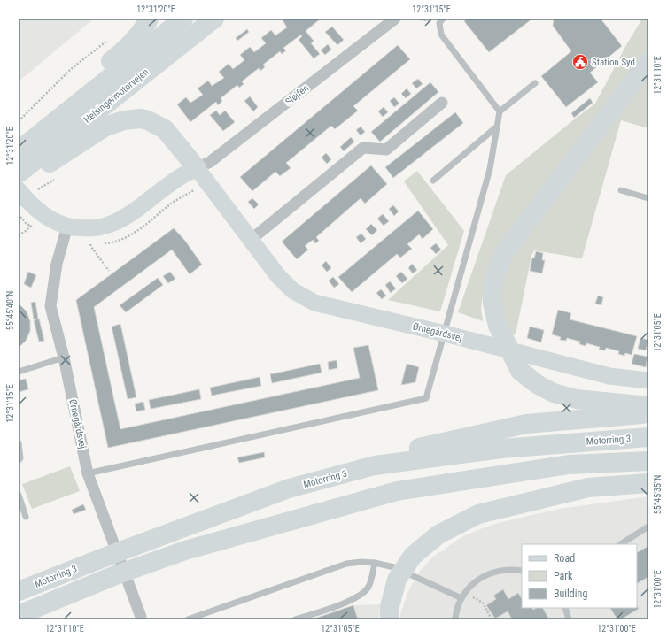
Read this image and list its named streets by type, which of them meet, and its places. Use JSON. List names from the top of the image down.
{
  "streets": {
    "highway": ["Helsingørmotorvejen", "Motorring 3"],
    "street": ["Sløjfen", "Ørnegårdsvej"]
  },
  "crossings": [
    ["Sløjfen", "Ørnegårdsvej"]
  ],
  "places": {
    "public building": ["Station Syd"]
  },
  "legend": ["Road", "Park", "Building"],
  "coordinates": [
    "12°31'20\"E",
    "12°31'15\"E",
    "12°31'10\"E",
    "55°45'40\"N",
    "12°31'05\"E",
    "55°45'35\"N",
    "12°31'00\"E"
  ]
}
